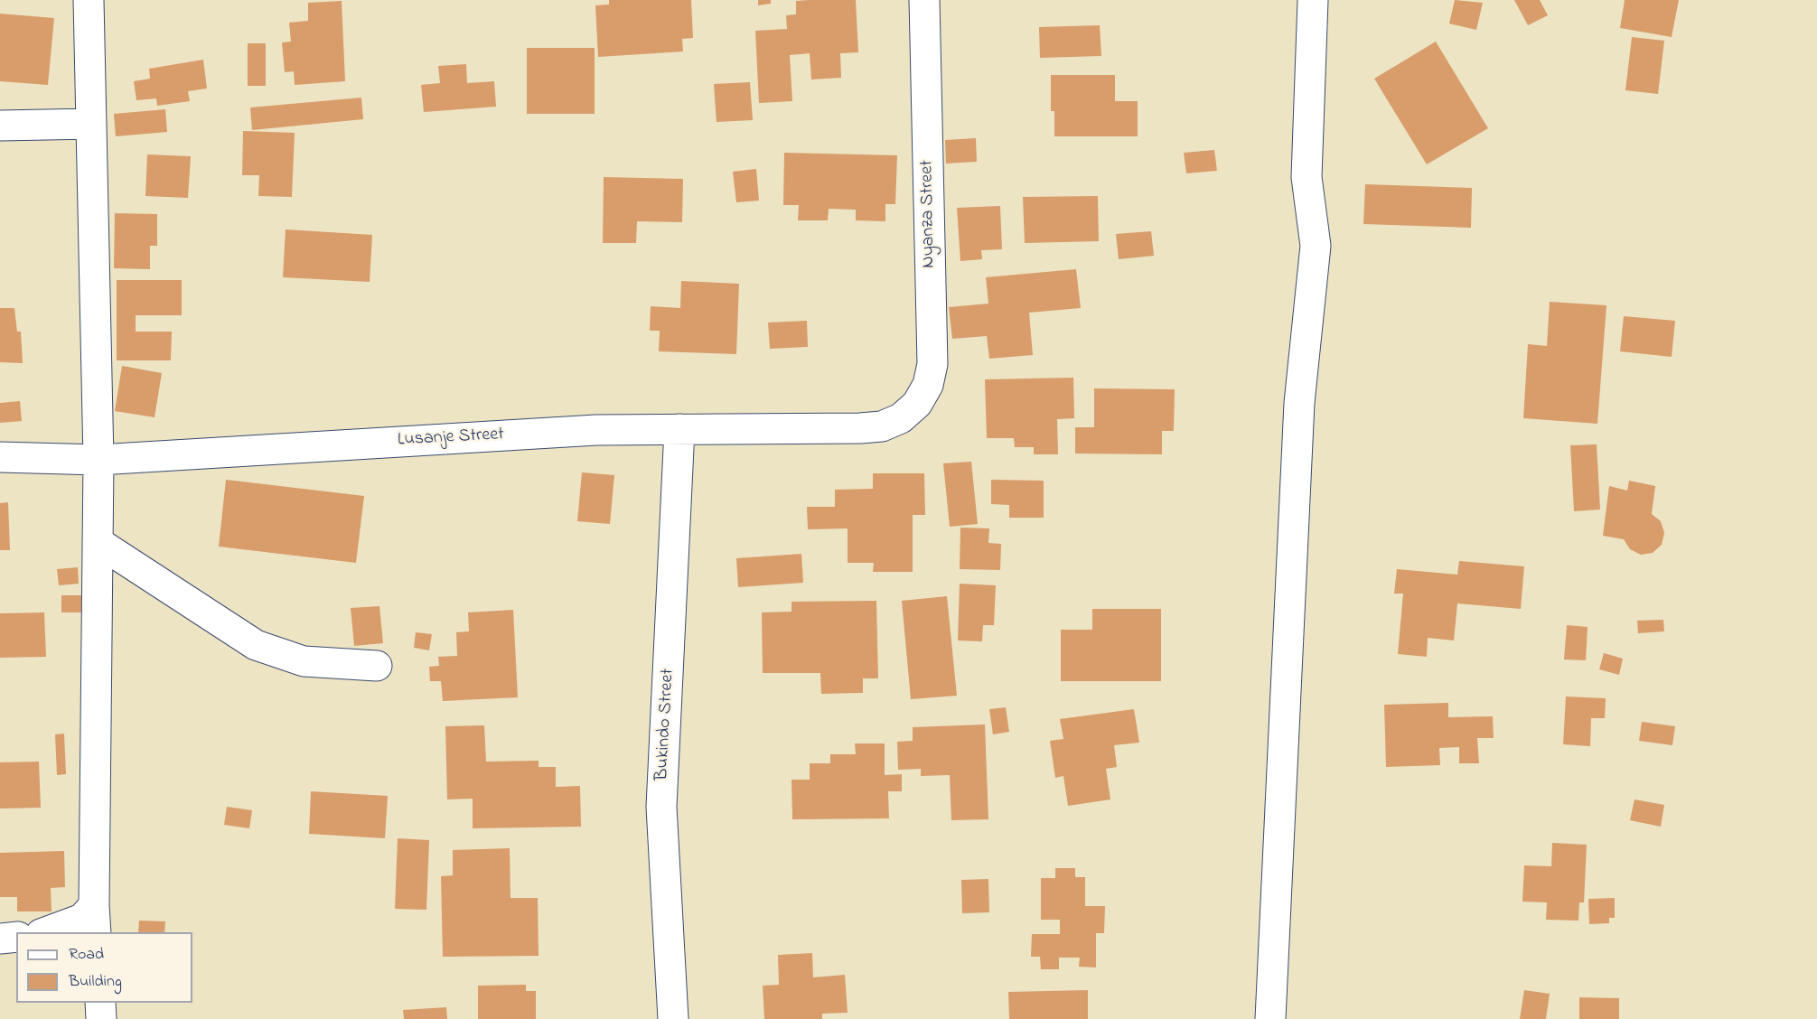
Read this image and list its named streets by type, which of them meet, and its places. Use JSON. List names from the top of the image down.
{
  "streets": {
    "street": ["Nyanza Street", "Lusanje Street", "Bukindo Street"]
  },
  "crossings": [
    ["Nyanza Street", "Lusanje Street"],
    ["Lusanje Street", "Bukindo Street"]
  ],
  "legend": ["Road", "Building"]
}
